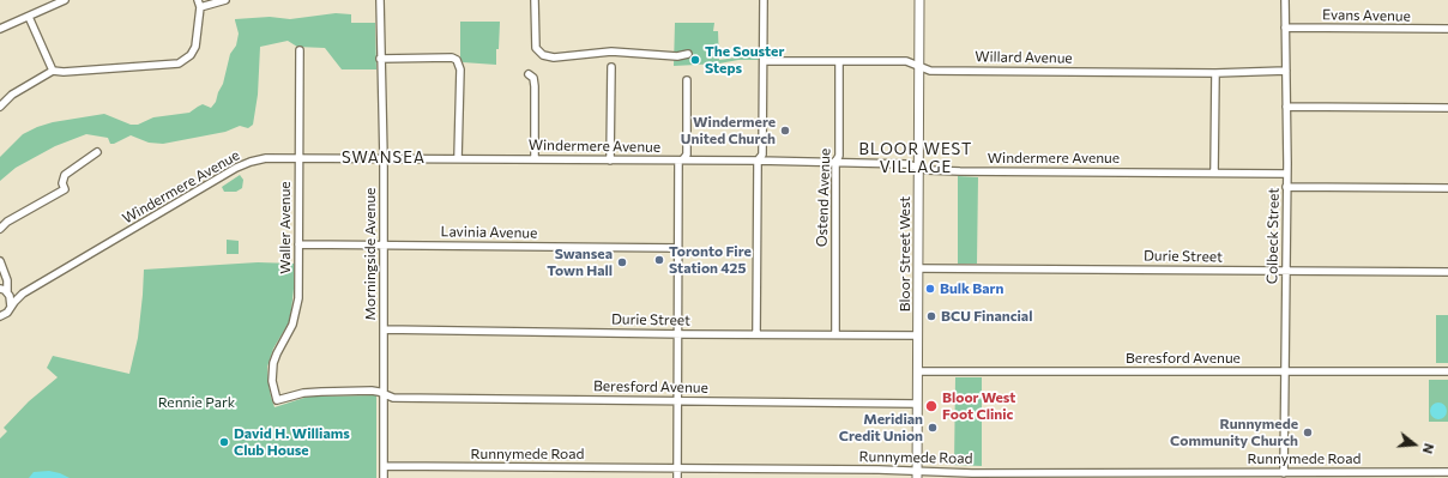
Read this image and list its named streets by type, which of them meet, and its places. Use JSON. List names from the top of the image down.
{
  "streets": {
    "main road": ["Bloor Street West"],
    "street": [
      "Evans Avenue",
      "Willard Avenue",
      "Windermere Avenue",
      "Ostend Avenue",
      "Waller Avenue",
      "Lavinia Avenue",
      "Colbeck Street",
      "Morningside Avenue",
      "Durie Street",
      "Beresford Avenue",
      "Runnymede Road"
    ]
  },
  "crossings": [
    ["Evans Avenue", "Colbeck Street"],
    ["Willard Avenue", "Ostend Avenue"],
    ["Willard Avenue", "Colbeck Street"],
    ["Willard Avenue", "Bloor Street West"],
    ["Windermere Avenue", "Ostend Avenue"],
    ["Windermere Avenue", "Waller Avenue"],
    ["Windermere Avenue", "Colbeck Street"],
    ["Windermere Avenue", "Morningside Avenue"],
    ["Windermere Avenue", "Bloor Street West"],
    ["Ostend Avenue", "Durie Street"],
    ["Waller Avenue", "Lavinia Avenue"],
    ["Waller Avenue", "Beresford Avenue"],
    ["Lavinia Avenue", "Morningside Avenue"],
    ["Colbeck Street", "Durie Street"],
    ["Colbeck Street", "Beresford Avenue"],
    ["Colbeck Street", "Runnymede Road"],
    ["Morningside Avenue", "Durie Street"],
    ["Morningside Avenue", "Beresford Avenue"],
    ["Morningside Avenue", "Runnymede Road"],
    ["Bloor Street West", "Durie Street"],
    ["Bloor Street West", "Beresford Avenue"],
    ["Bloor Street West", "Runnymede Road"]
  ],
  "districts": ["BLOOR WEST VILLAGE", "SWANSEA"],
  "parks": ["Rennie Park"],
  "places": [
    "The Souster Steps",
    "Windermere United Church",
    "Toronto Fire Station 425",
    "Swansea Town Hall",
    "Bulk Barn",
    "BCU Financial",
    "Bloor West Foot Clinic",
    "Meridian Credit Union",
    "Runnymede Community Church",
    "David H. Williams Club House"
  ],
  "north": "right"
}
